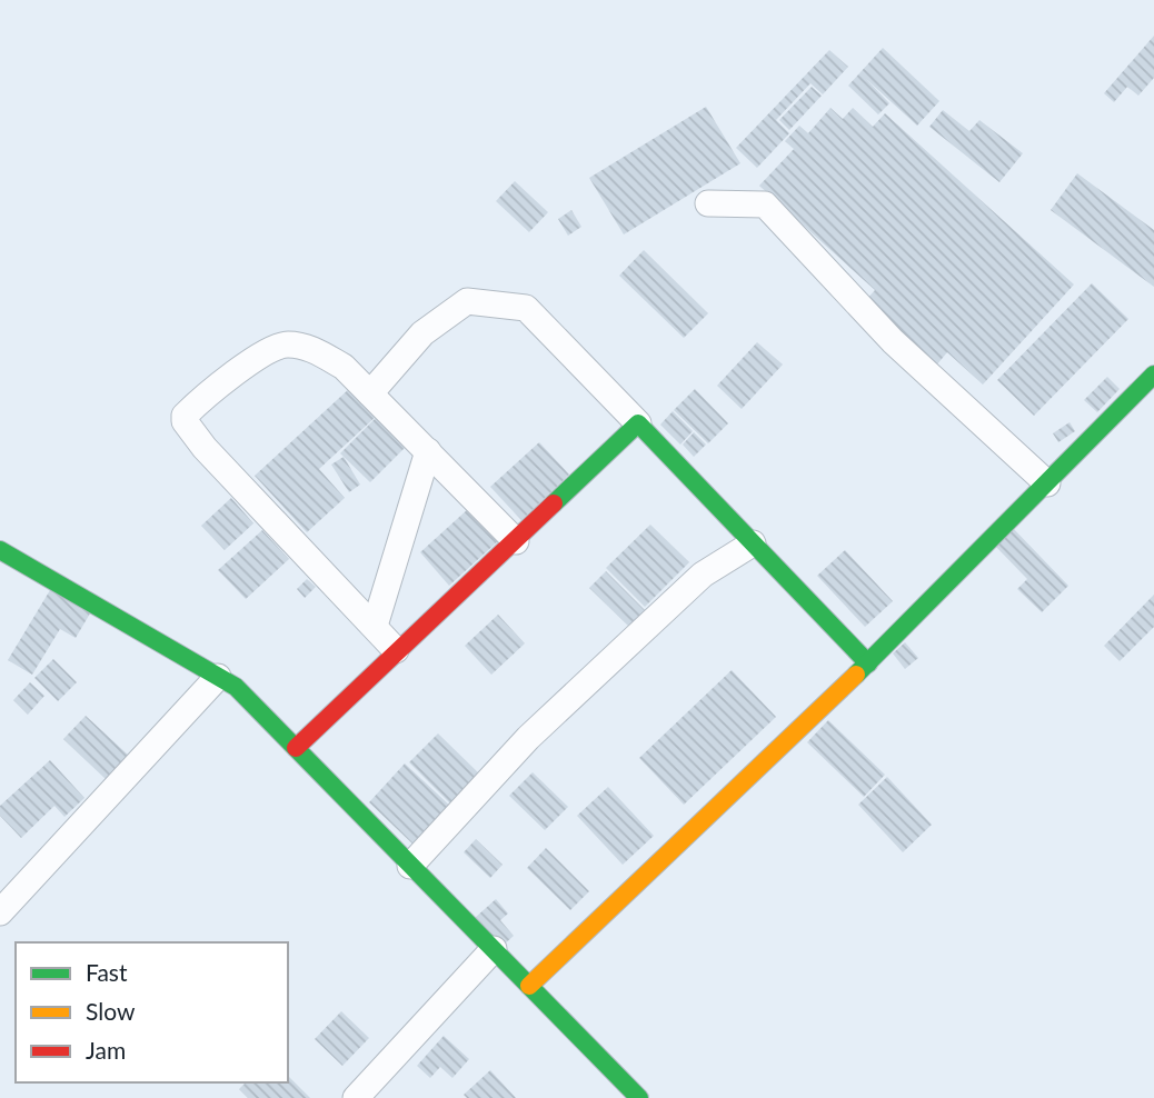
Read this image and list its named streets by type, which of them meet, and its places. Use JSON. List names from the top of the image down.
{
  "legend": ["Fast", "Slow", "Jam"]
}
